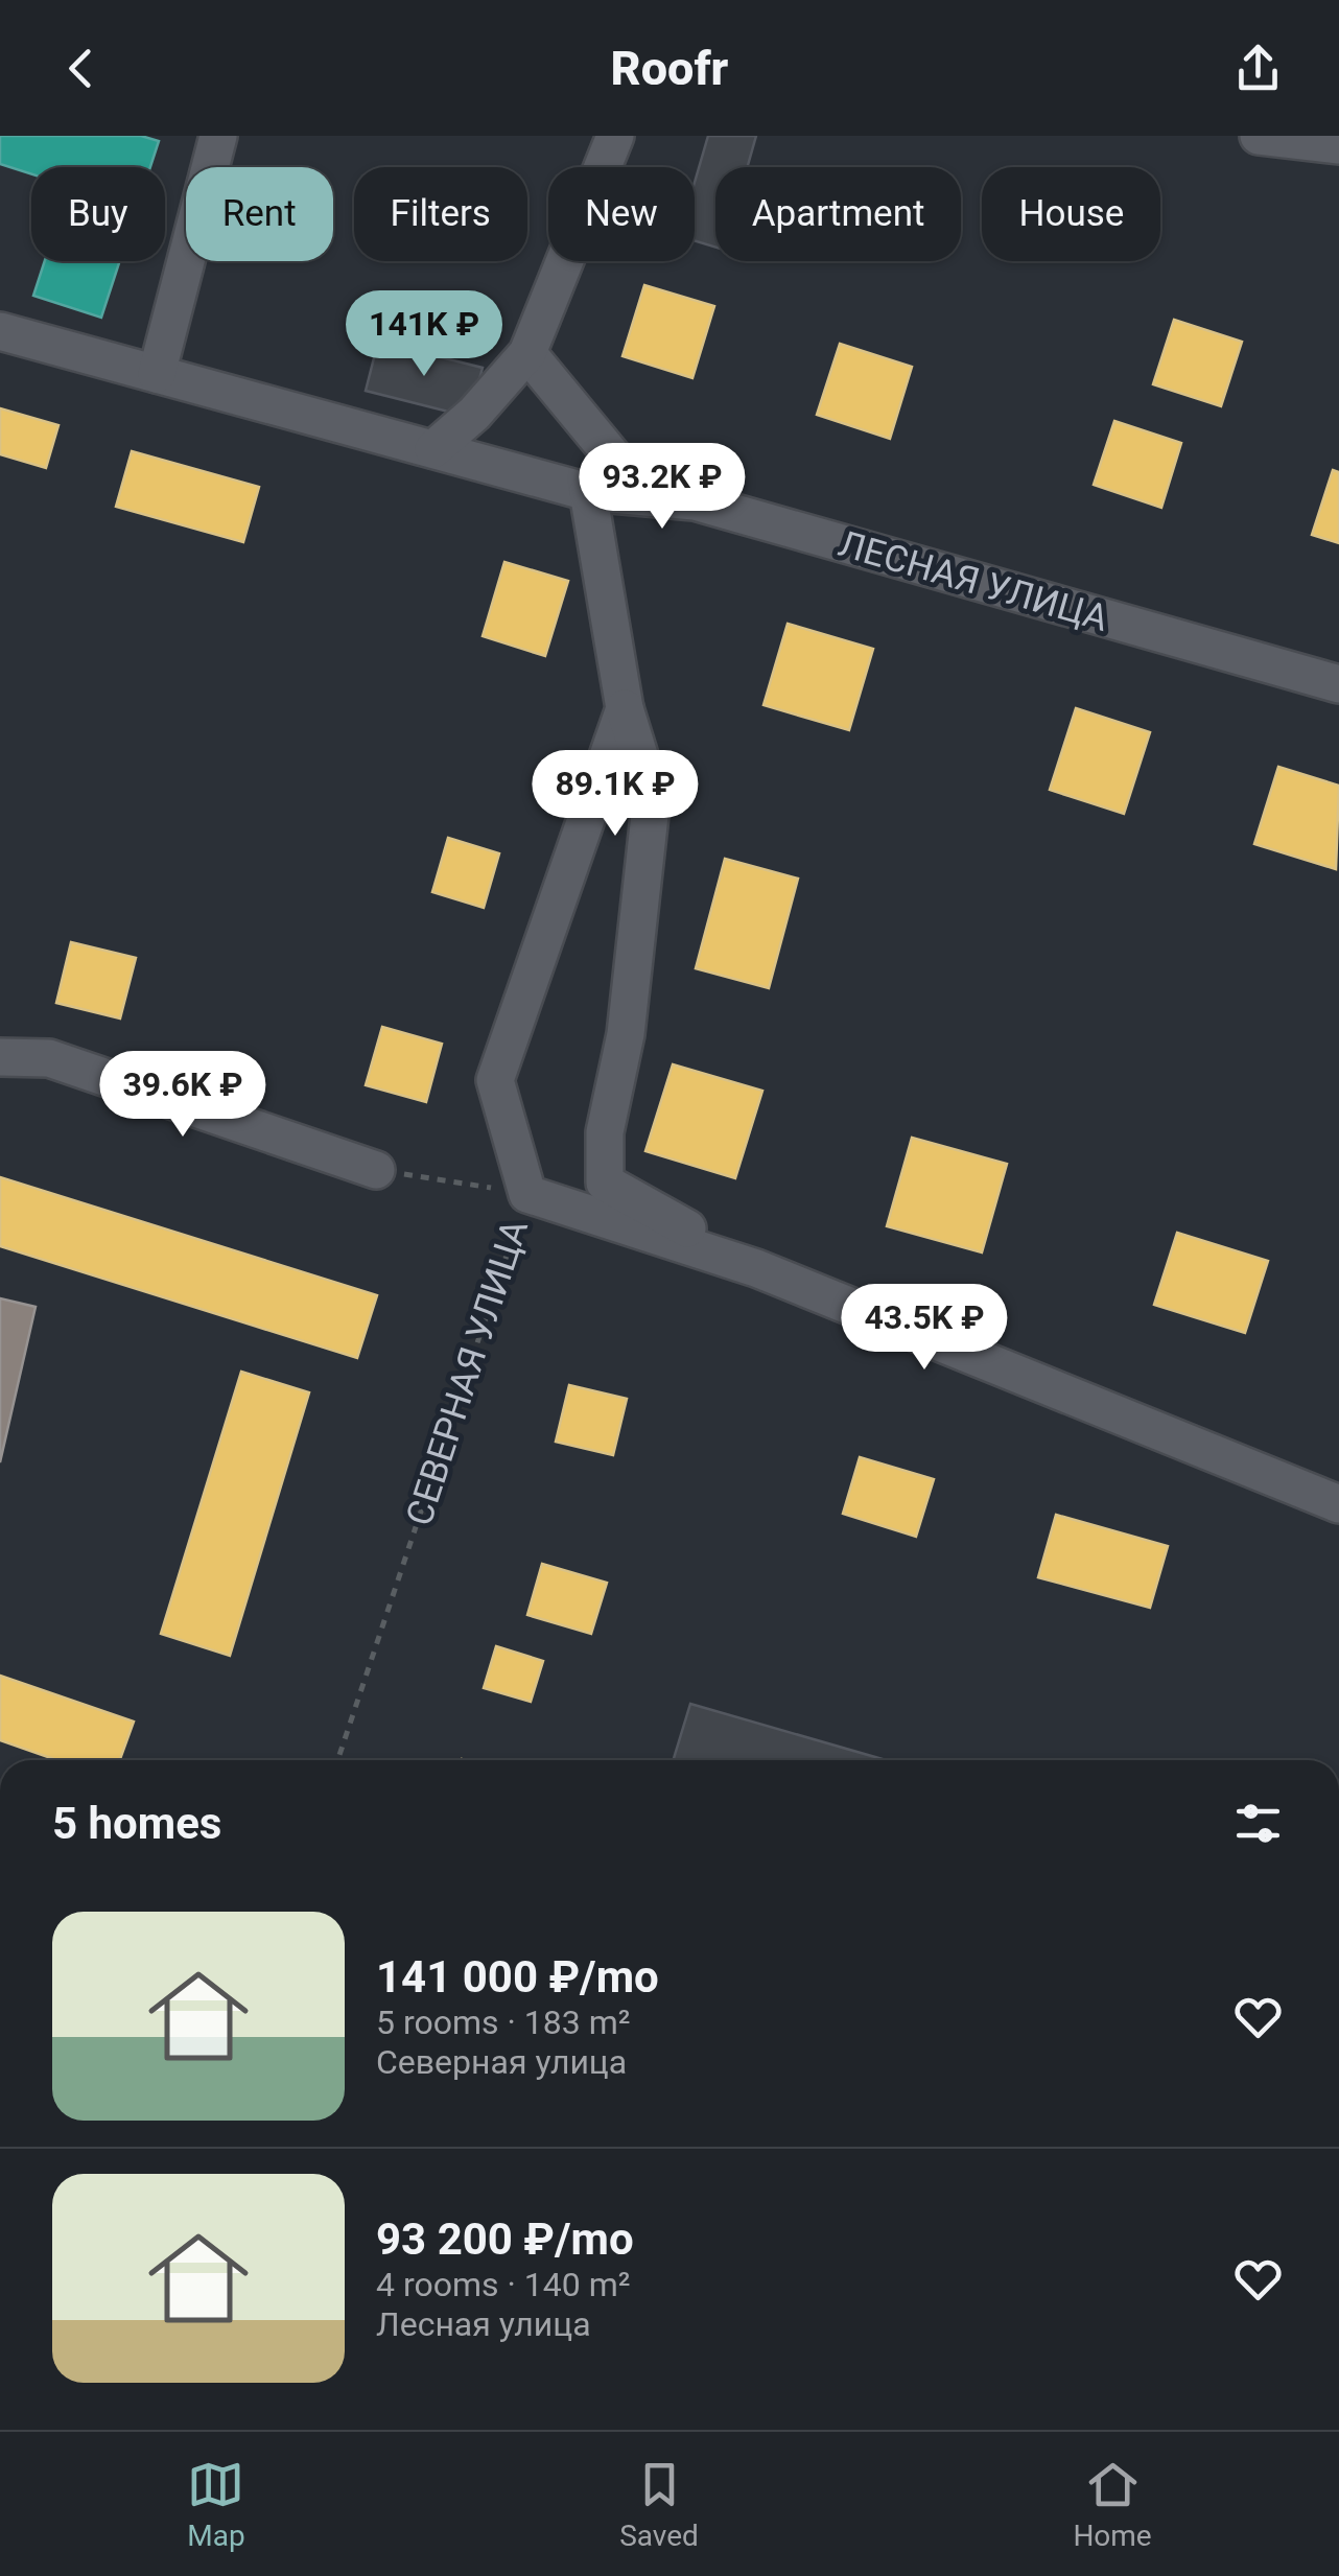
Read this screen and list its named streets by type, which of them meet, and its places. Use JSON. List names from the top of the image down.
{
  "streets": {
    "street": ["ЛЕСНАЯ УЛИЦА", "СЕВЕРНАЯ УЛИЦА"]
  },
  "crossings": [
    ["ЛЕСНАЯ УЛИЦА", "СЕВЕРНАЯ УЛИЦА"]
  ],
  "page": {
    "header": "Roofr",
    "chip": [
      "Buy",
      "Rent",
      "Filters",
      "New",
      "Apartment",
      "House"
    ],
    "price": [
      "141K ₽",
      "93.2K ₽",
      "89.1K ₽",
      "39.6K ₽",
      "43.5K ₽"
    ],
    "heading": "5 homes",
    "list": [
      {
        "name": "141 000 ₽/mo",
        "note": "5 rooms · 183 m² · Северная улица"
      },
      {
        "name": "93 200 ₽/mo",
        "note": "4 rooms · 140 m² · Лесная улица"
      }
    ],
    "tabs": ["Map", "Saved", "Home"]
  }
}
